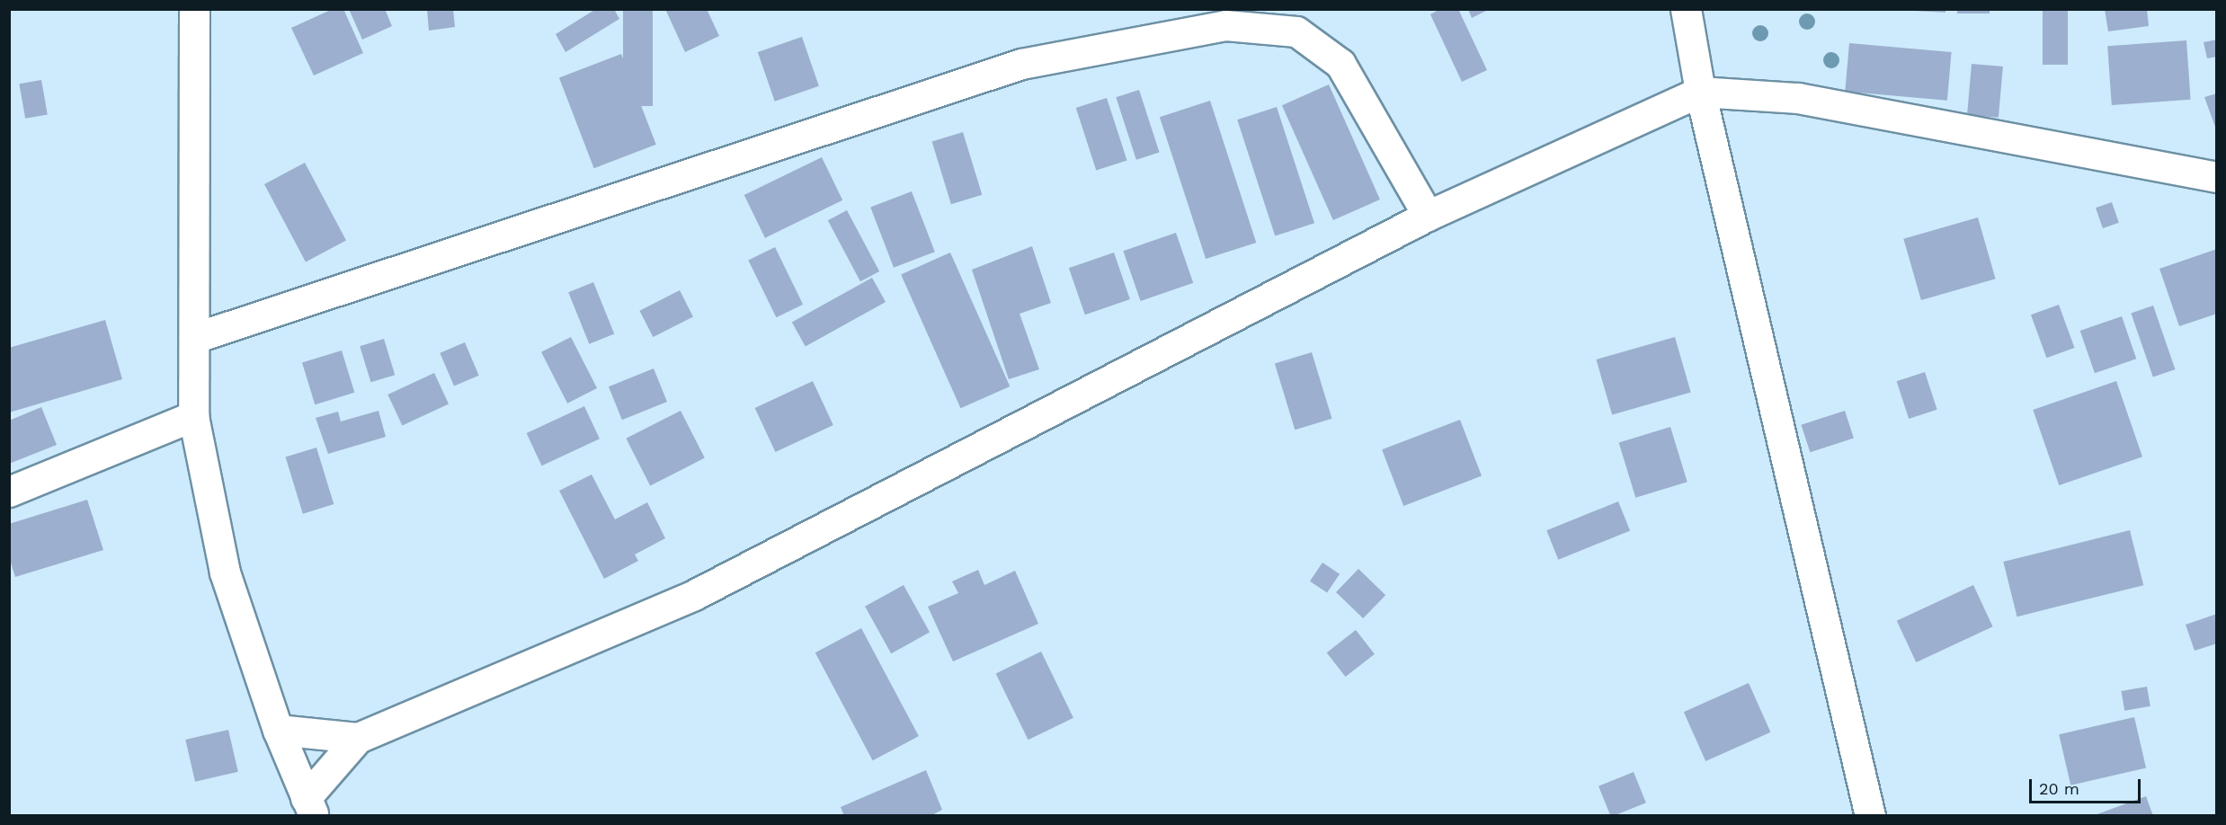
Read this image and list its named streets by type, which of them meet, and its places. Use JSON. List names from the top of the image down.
{
  "scale_bar": "20 m"
}
